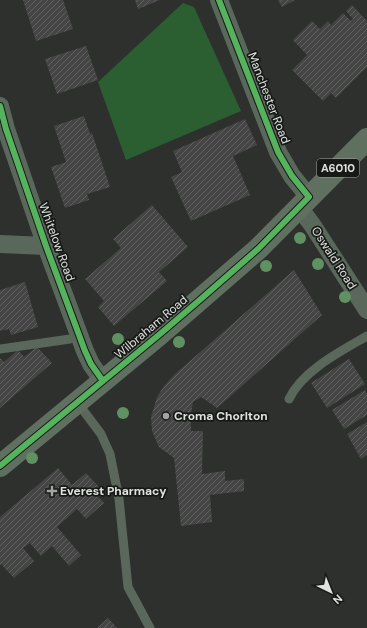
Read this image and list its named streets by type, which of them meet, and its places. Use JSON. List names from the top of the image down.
{
  "streets": {
    "highway": ["A6010", "Wilbraham Road"],
    "street": ["Manchester Road", "Whitelow Road", "Oswald Road"]
  },
  "crossings": [
    ["Manchester Road", "Oswald Road"],
    ["Manchester Road", "Wilbraham Road"],
    ["Whitelow Road", "Wilbraham Road"],
    ["Oswald Road", "Wilbraham Road"]
  ],
  "places": {
    "other": ["Croma Chorlton"],
    "health": ["Everest Pharmacy"]
  },
  "north": "bottom right"
}
